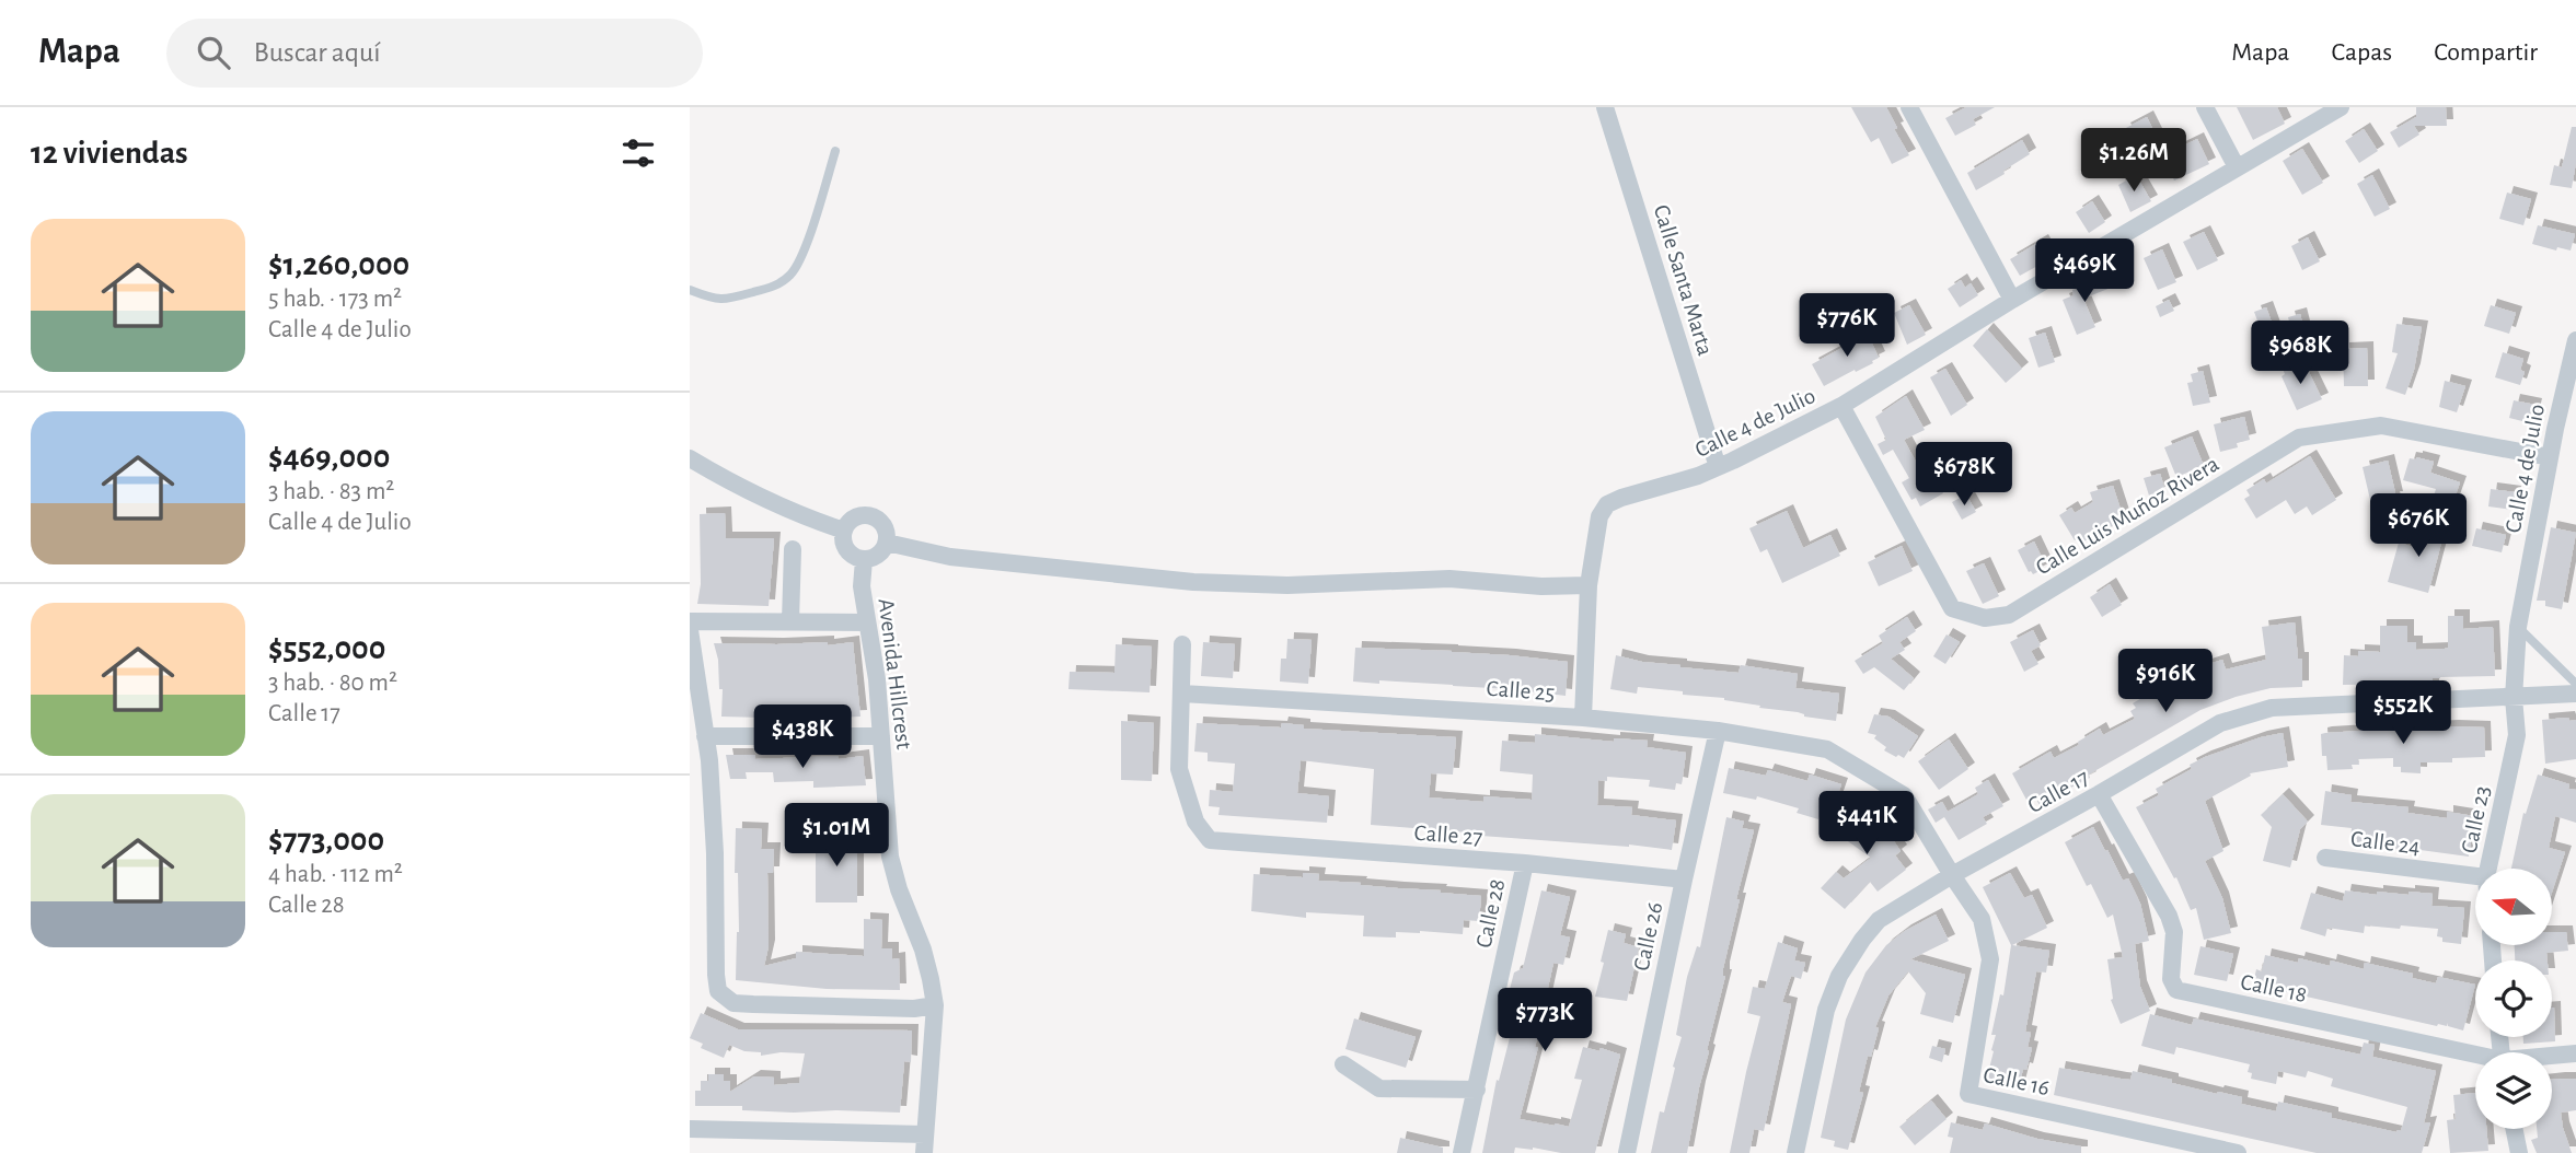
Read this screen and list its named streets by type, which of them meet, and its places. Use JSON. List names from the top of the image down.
{
  "streets": {
    "street": [
      "Calle Santa Marta",
      "Calle 4 de Julio",
      "Calle Luis Muñoz Rivera",
      "Avenida Hillcrest",
      "Calle 25",
      "Calle 17",
      "Calle 23",
      "Calle 27",
      "Calle 24",
      "Calle 28",
      "Calle 26",
      "Calle 18",
      "Calle 16"
    ]
  },
  "crossings": [
    ["Calle Santa Marta", "Calle 4 de Julio"],
    ["Calle 4 de Julio", "Calle Luis Muñoz Rivera"],
    ["Calle 4 de Julio", "Calle 17"],
    ["Calle 4 de Julio", "Calle 23"],
    ["Calle 25", "Calle 17"],
    ["Calle 25", "Calle 27"],
    ["Calle 25", "Calle 26"],
    ["Calle 25", "Calle 16"],
    ["Calle 17", "Calle 23"],
    ["Calle 17", "Calle 18"],
    ["Calle 17", "Calle 16"],
    ["Calle 27", "Calle 28"],
    ["Calle 27", "Calle 26"]
  ],
  "north": "left",
  "page": {
    "header": "Mapa",
    "search": "Buscar aquí",
    "nav": ["Mapa", "Capas", "Compartir"],
    "heading": "12 viviendas",
    "price": [
      "$1.26M",
      "$469K",
      "$776K",
      "$968K",
      "$678K",
      "$676K",
      "$916K",
      "$552K",
      "$438K",
      "$441K",
      "$1.01M",
      "$773K"
    ],
    "list": [
      {
        "name": "$1,260,000",
        "note": "5 hab. · 173 m² · Calle 4 de Julio"
      },
      {
        "name": "$469,000",
        "note": "3 hab. · 83 m² · Calle 4 de Julio"
      },
      {
        "name": "$552,000",
        "note": "3 hab. · 80 m² · Calle 17"
      },
      {
        "name": "$773,000",
        "note": "4 hab. · 112 m² · Calle 28"
      }
    ]
  }
}
